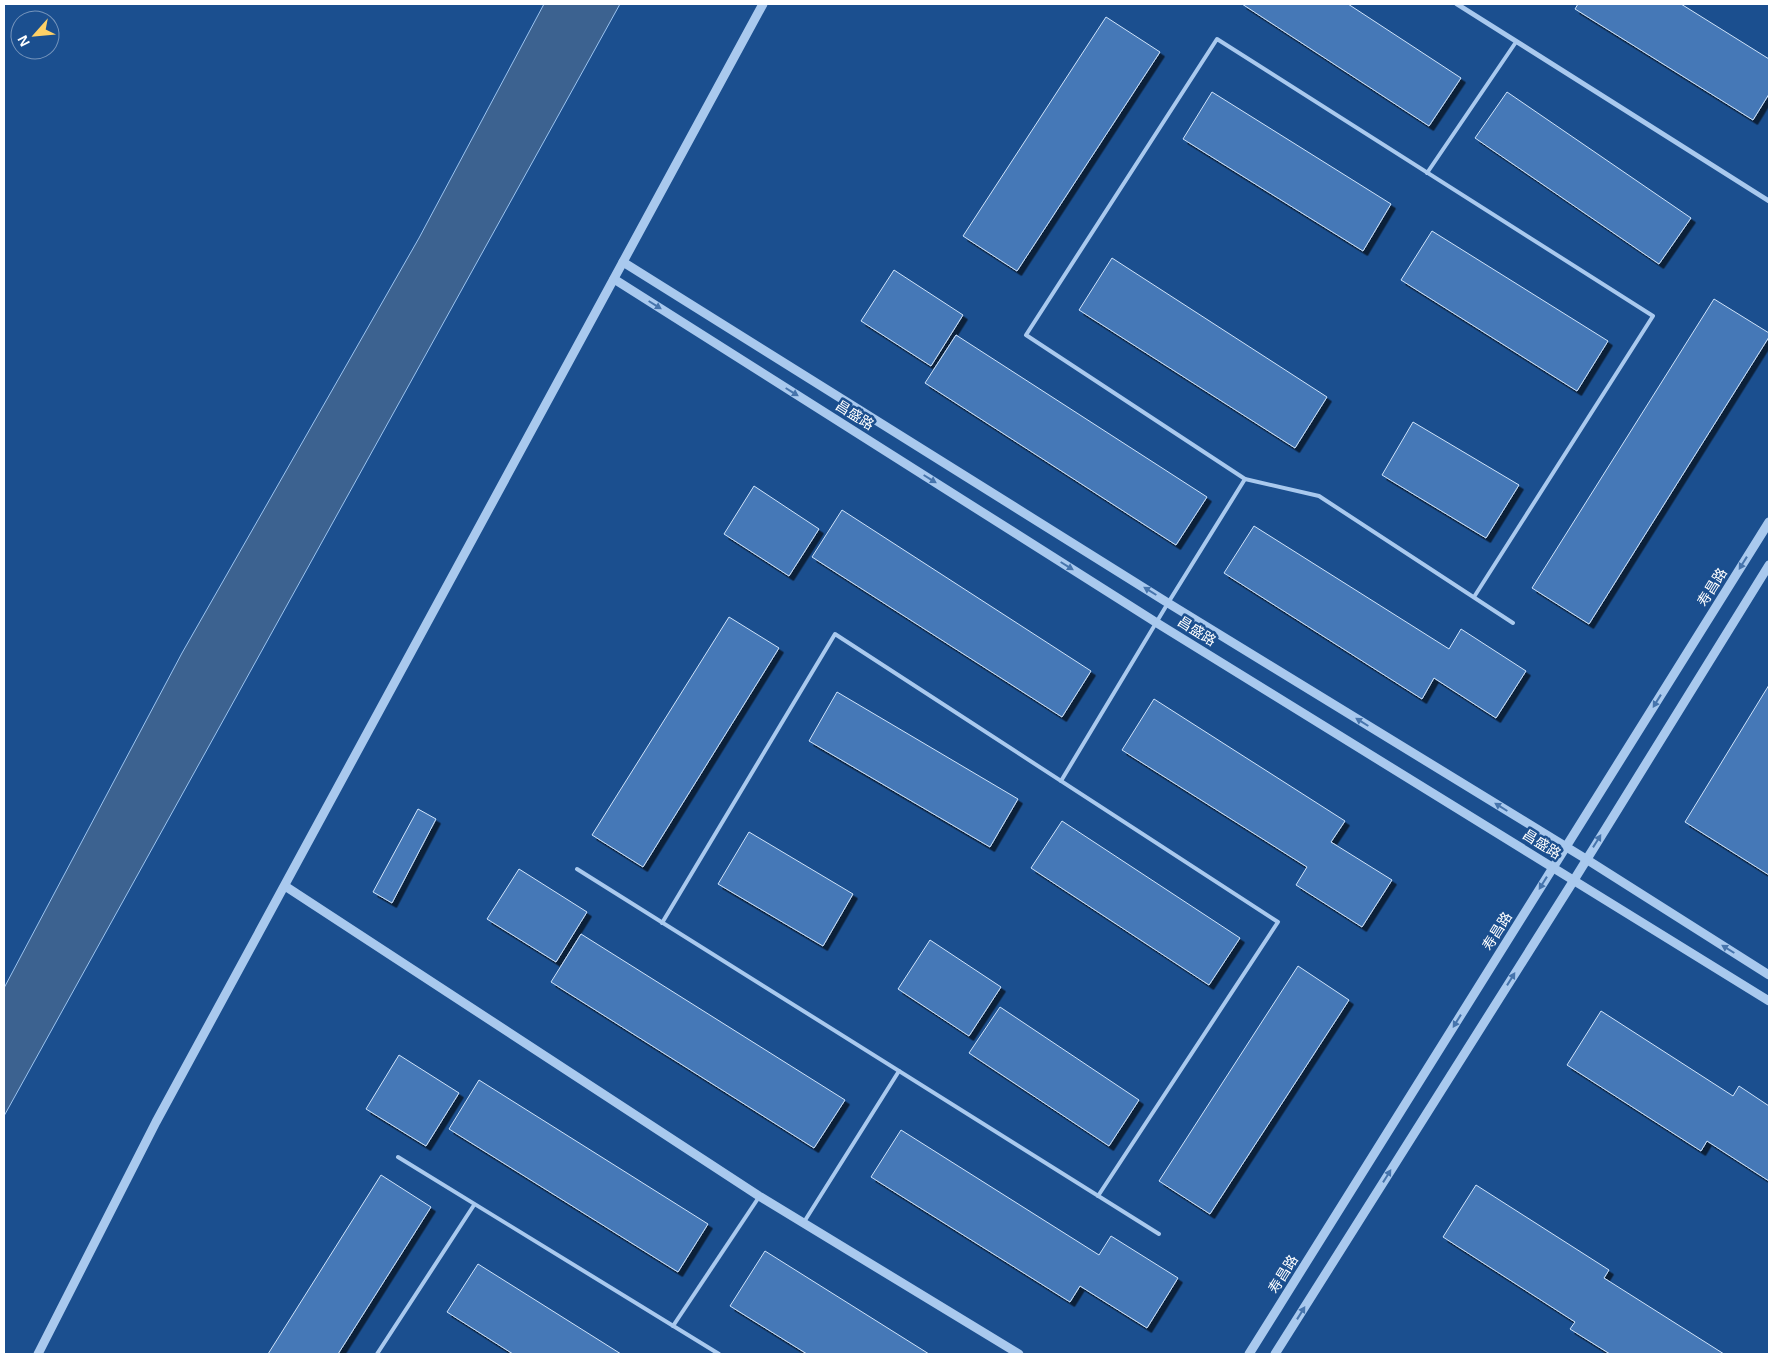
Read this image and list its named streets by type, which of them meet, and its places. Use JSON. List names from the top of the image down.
{
  "streets": {
    "street": ["昌盛路", "寿昌路"]
  },
  "crossings": [
    ["昌盛路", "寿昌路"]
  ],
  "north": "bottom left"
}
